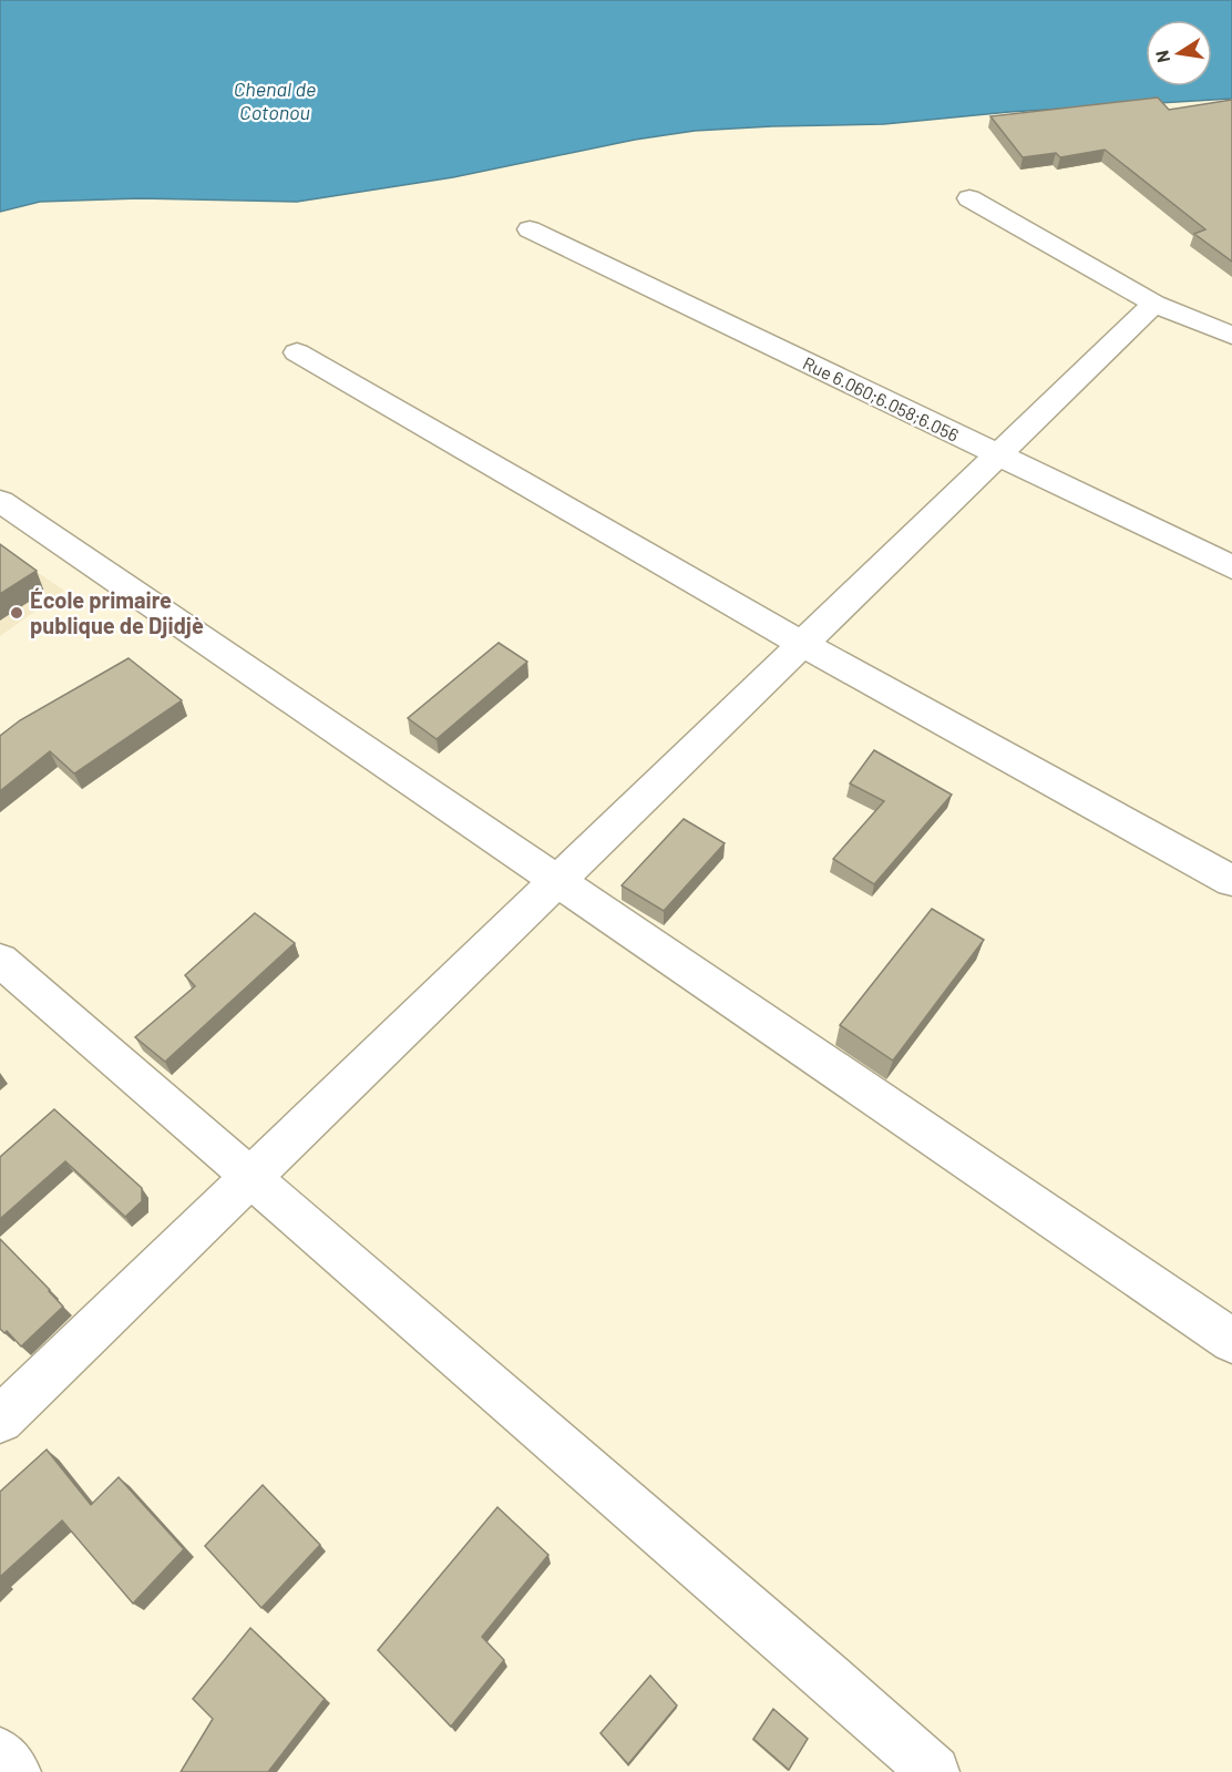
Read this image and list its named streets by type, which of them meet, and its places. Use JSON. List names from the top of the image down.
{
  "streets": {
    "street": ["Rue 6.060;6.058;6.056"]
  },
  "water": ["Chenal de Cotonou"],
  "places": ["École primaire publique de Djidjè"],
  "north": "left"
}
